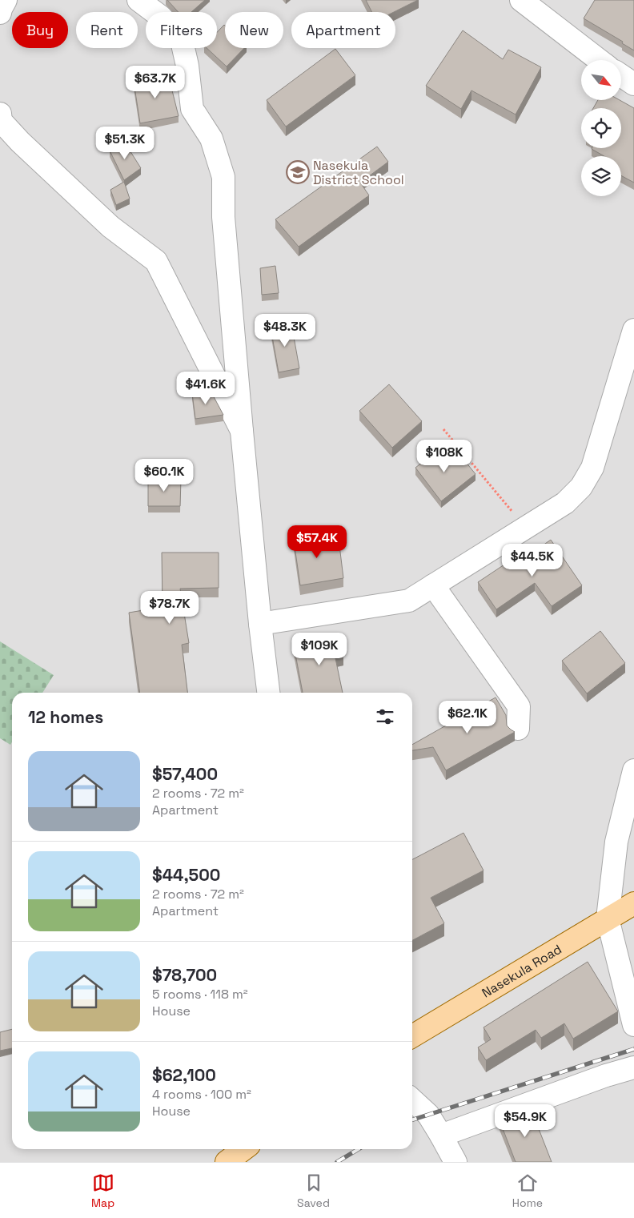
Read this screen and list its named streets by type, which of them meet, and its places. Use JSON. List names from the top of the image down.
{
  "streets": {
    "main road": ["Nasekula Road"]
  },
  "places": {
    "school or university": ["Nasekula District School"]
  },
  "north": "bottom right",
  "page": {
    "chip": [
      "Buy",
      "Rent",
      "Filters",
      "New",
      "Apartment"
    ],
    "price": [
      "$63.7K",
      "$51.3K",
      "$48.3K",
      "$41.6K",
      "$108K",
      "$60.1K",
      "$57.4K",
      "$44.5K",
      "$78.7K",
      "$109K",
      "$62.1K",
      "$54.9K"
    ],
    "heading": "12 homes",
    "list": [
      {
        "name": "$57,400",
        "note": "2 rooms · 72 m² · Apartment"
      },
      {
        "name": "$44,500",
        "note": "2 rooms · 72 m² · Apartment"
      },
      {
        "name": "$78,700",
        "note": "5 rooms · 118 m² · House"
      },
      {
        "name": "$62,100",
        "note": "4 rooms · 100 m² · House"
      }
    ],
    "tabs": ["Map", "Saved", "Home"]
  }
}
